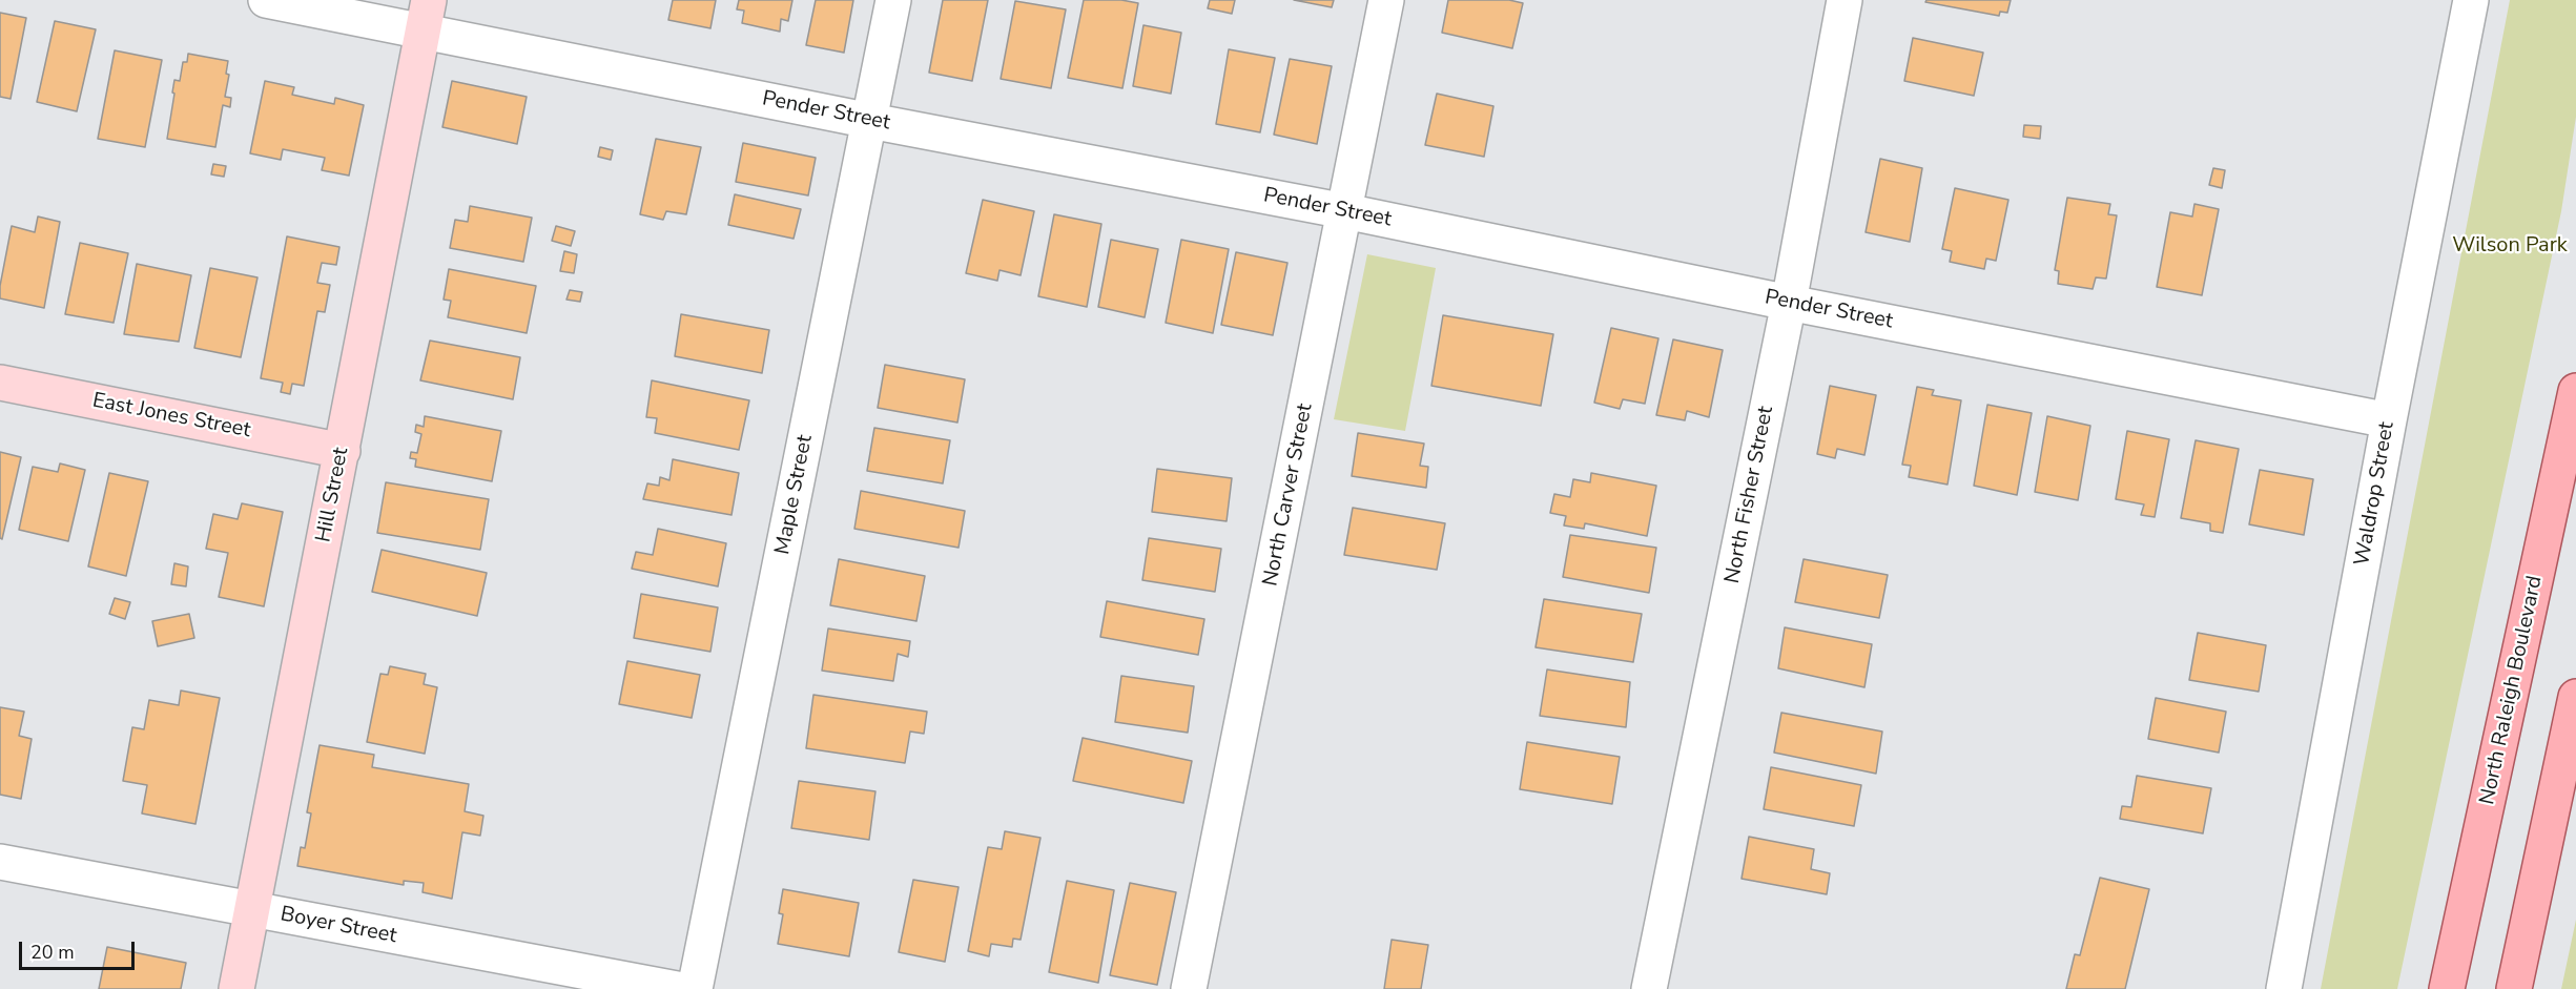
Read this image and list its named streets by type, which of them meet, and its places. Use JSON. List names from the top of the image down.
{
  "streets": {
    "main road": ["North Raleigh Boulevard"],
    "street": [
      "Pender Street",
      "East Jones Street",
      "Waldrop Street",
      "Hill Street",
      "Maple Street",
      "North Carver Street",
      "North Fisher Street",
      "Boyer Street"
    ]
  },
  "crossings": [
    ["Pender Street", "Waldrop Street"],
    ["Pender Street", "Hill Street"],
    ["Pender Street", "Maple Street"],
    ["Pender Street", "North Carver Street"],
    ["Pender Street", "North Fisher Street"],
    ["East Jones Street", "Hill Street"],
    ["Hill Street", "Boyer Street"]
  ],
  "parks": ["Wilson Park"],
  "scale_bar": "20 m"
}
